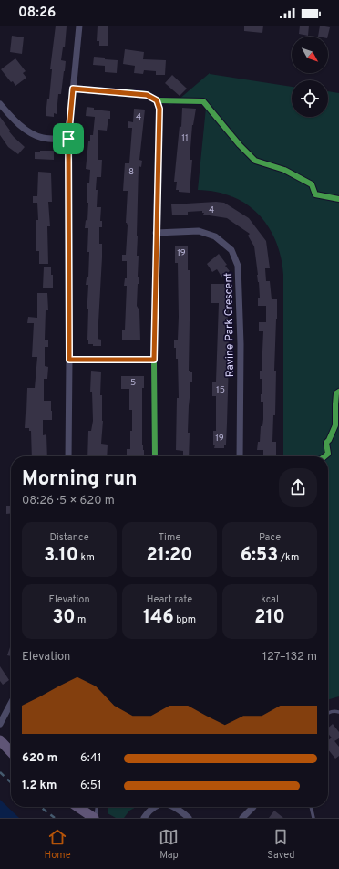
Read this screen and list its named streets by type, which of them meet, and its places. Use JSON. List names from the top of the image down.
{
  "streets": {
    "street": ["Ravine Park Crescent"]
  },
  "house_numbers": [
    "4",
    "11",
    "8",
    "4",
    "19",
    "5",
    "15",
    "19"
  ],
  "north": "bottom right",
  "page": {
    "status": "08:26",
    "heading": ["Morning run", "08:26 · 5 × 620 m"],
    "stats": [
      ["Distance", "3.10 km"],
      ["Time", "21:20"],
      ["Pace", "6:53 /km"],
      ["Elevation", "30 m"],
      ["Heart rate", "146 bpm"],
      ["kcal", "210"]
    ],
    "chart": ["Elevation", "127–132 m"],
    "list": [
      {
        "name": "620 m",
        "note": "6:41"
      },
      {
        "name": "1.2 km",
        "note": "6:51"
      }
    ],
    "tabs": ["Home", "Map", "Saved"]
  }
}
